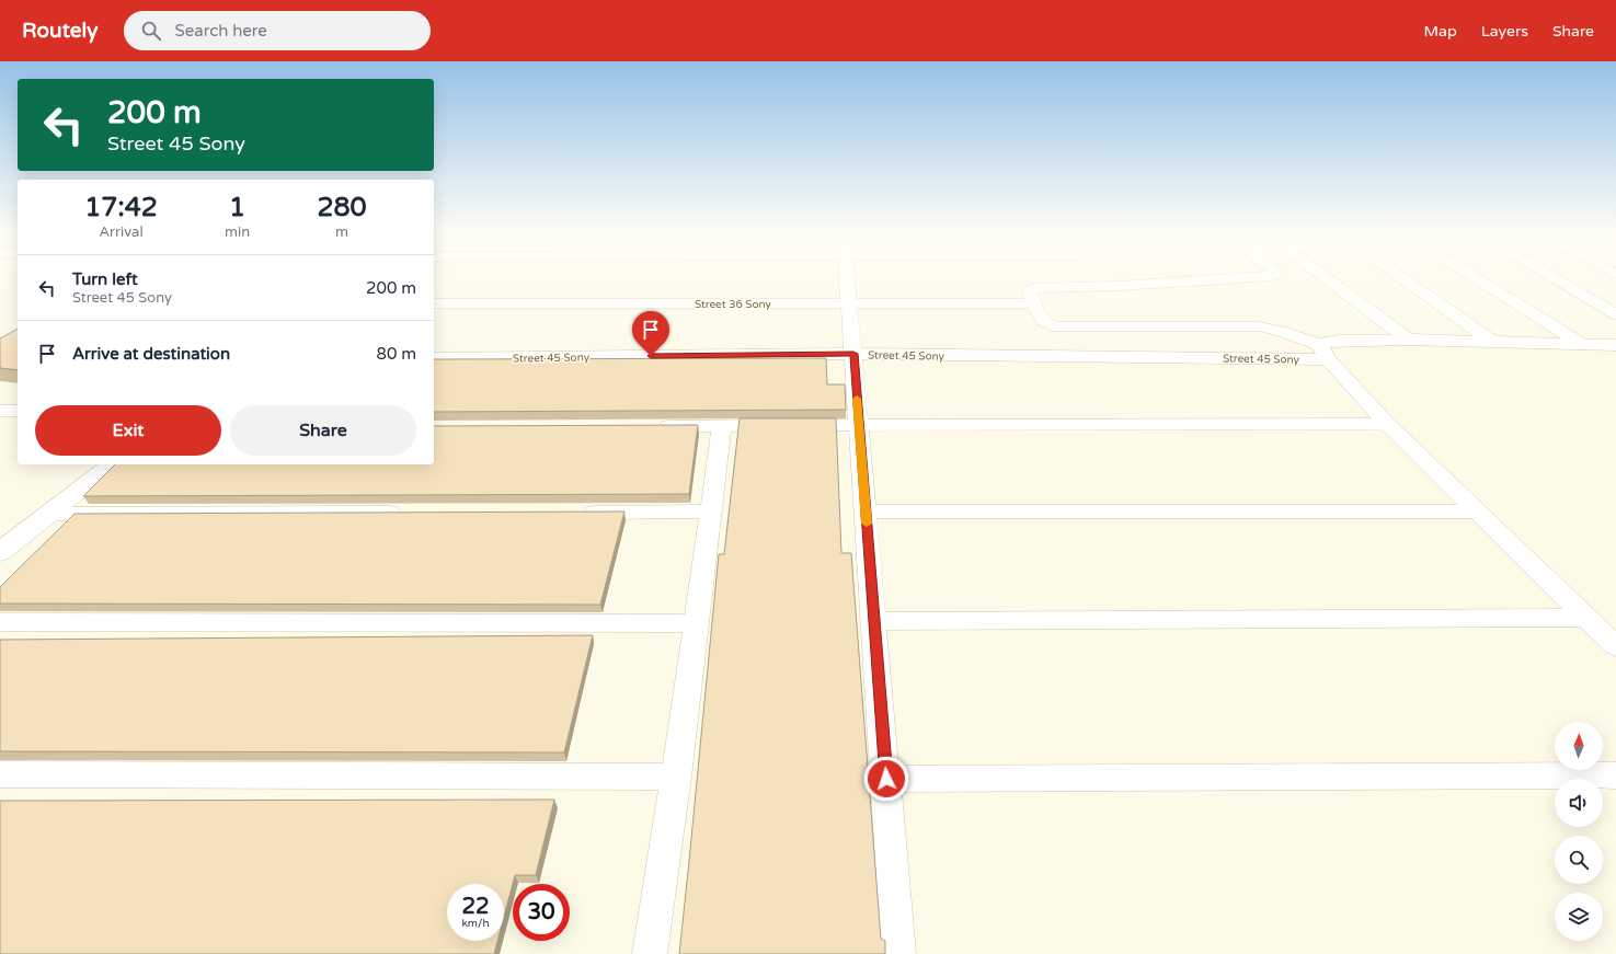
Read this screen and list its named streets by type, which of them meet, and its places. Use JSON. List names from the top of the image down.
{
  "streets": {
    "street": ["Street 36 Sony", "Street 45 Sony"]
  },
  "north": "top",
  "page": {
    "header": "Routely",
    "search": "Search here",
    "nav": ["Map", "Layers", "Share"],
    "turn": ["200 m", "Street 45 Sony"],
    "eta": [
      "17:42",
      "Arrival",
      "1",
      "min",
      "280",
      "m"
    ],
    "list": [
      {
        "name": "Turn left",
        "note": "Street 45 Sony",
        "value": "200 m"
      },
      {
        "name": "Arrive at destination",
        "value": "80 m"
      }
    ],
    "buttons": ["Exit", "Share"],
    "speed": "22 km/h",
    "limit": "30"
  }
}
